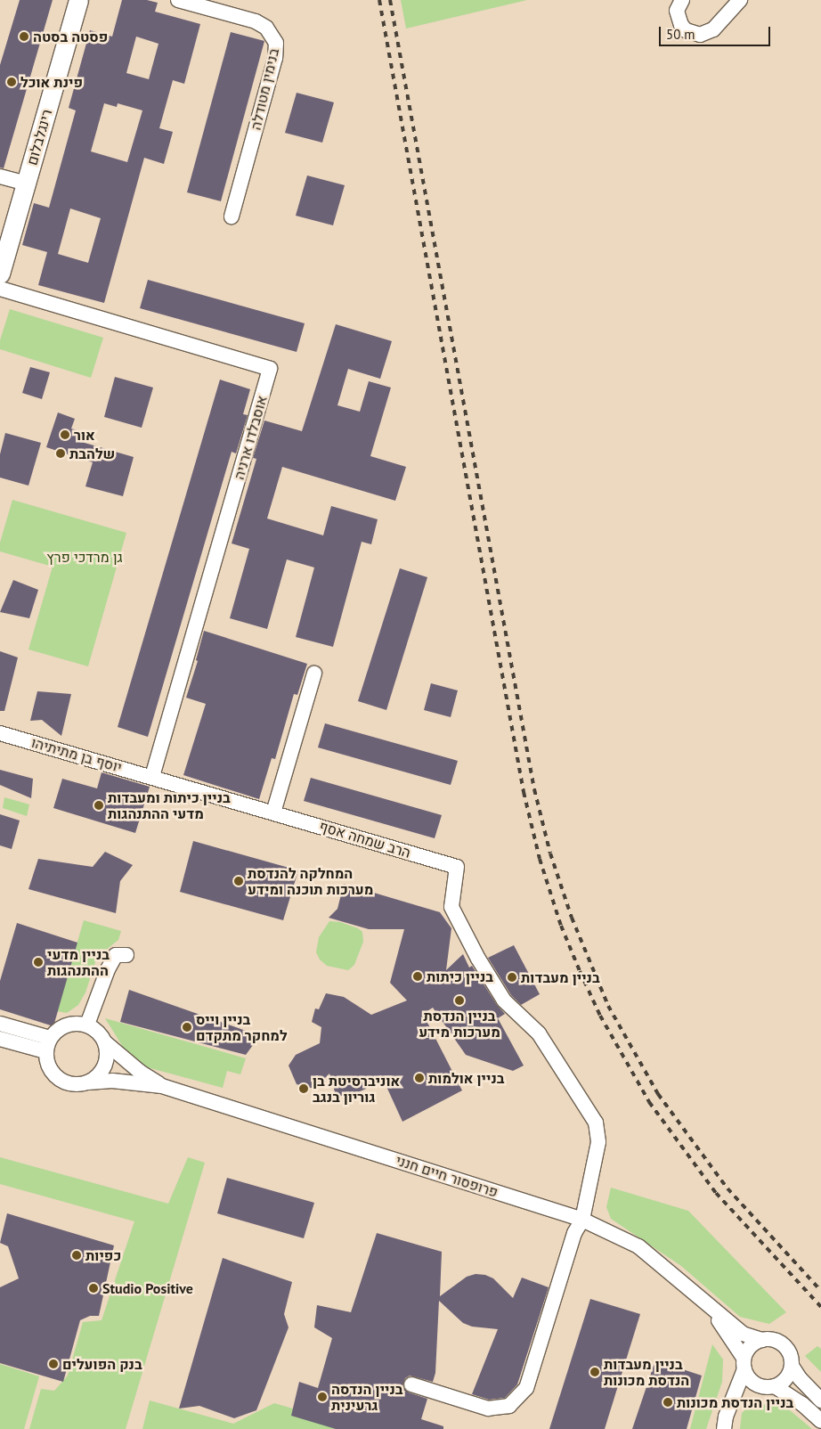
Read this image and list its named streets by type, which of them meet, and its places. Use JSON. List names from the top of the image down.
{
  "streets": {
    "street": [
      "בנימין מטודלה",
      "רינגלבלום",
      "אוסבלדו ארניה",
      "יוסף בן מתיתיהו",
      "הרב שמחה אסף",
      "פרופסור חיים חנני"
    ]
  },
  "crossings": [
    ["אוסבלדו ארניה", "יוסף בן מתיתיהו"],
    ["אוסבלדו ארניה", "הרב שמחה אסף"],
    ["יוסף בן מתיתיהו", "הרב שמחה אסף"],
    ["הרב שמחה אסף", "פרופסור חיים חנני"]
  ],
  "parks": ["גן מרדכי פרץ"],
  "places": [
    "פסטה בסטה",
    "פינת אוכל",
    "אור",
    "שלהבת",
    "בניין כיתות ומעבדות מדעי ההתנהגות",
    "המחלקה להנדסת מערכות תוכנה ומידע",
    "בניין מדעי ההתנהגות",
    "בניין כיתות",
    "בניין מעבדות",
    "בניין הנדסת מערכות מידע",
    "בניין וייס למחקר מתקדם",
    "בניין אולמות",
    "אוניברסיטת בן גוריון בנגב",
    "כפיות",
    "Studio Positive",
    "בנק הפועלים",
    "בניין מעבדות הנדסת מכונות",
    "בניין הנדסה גרעינית",
    "בניין הנדסת מכונות"
  ],
  "scale_bar": "50 m"
}
